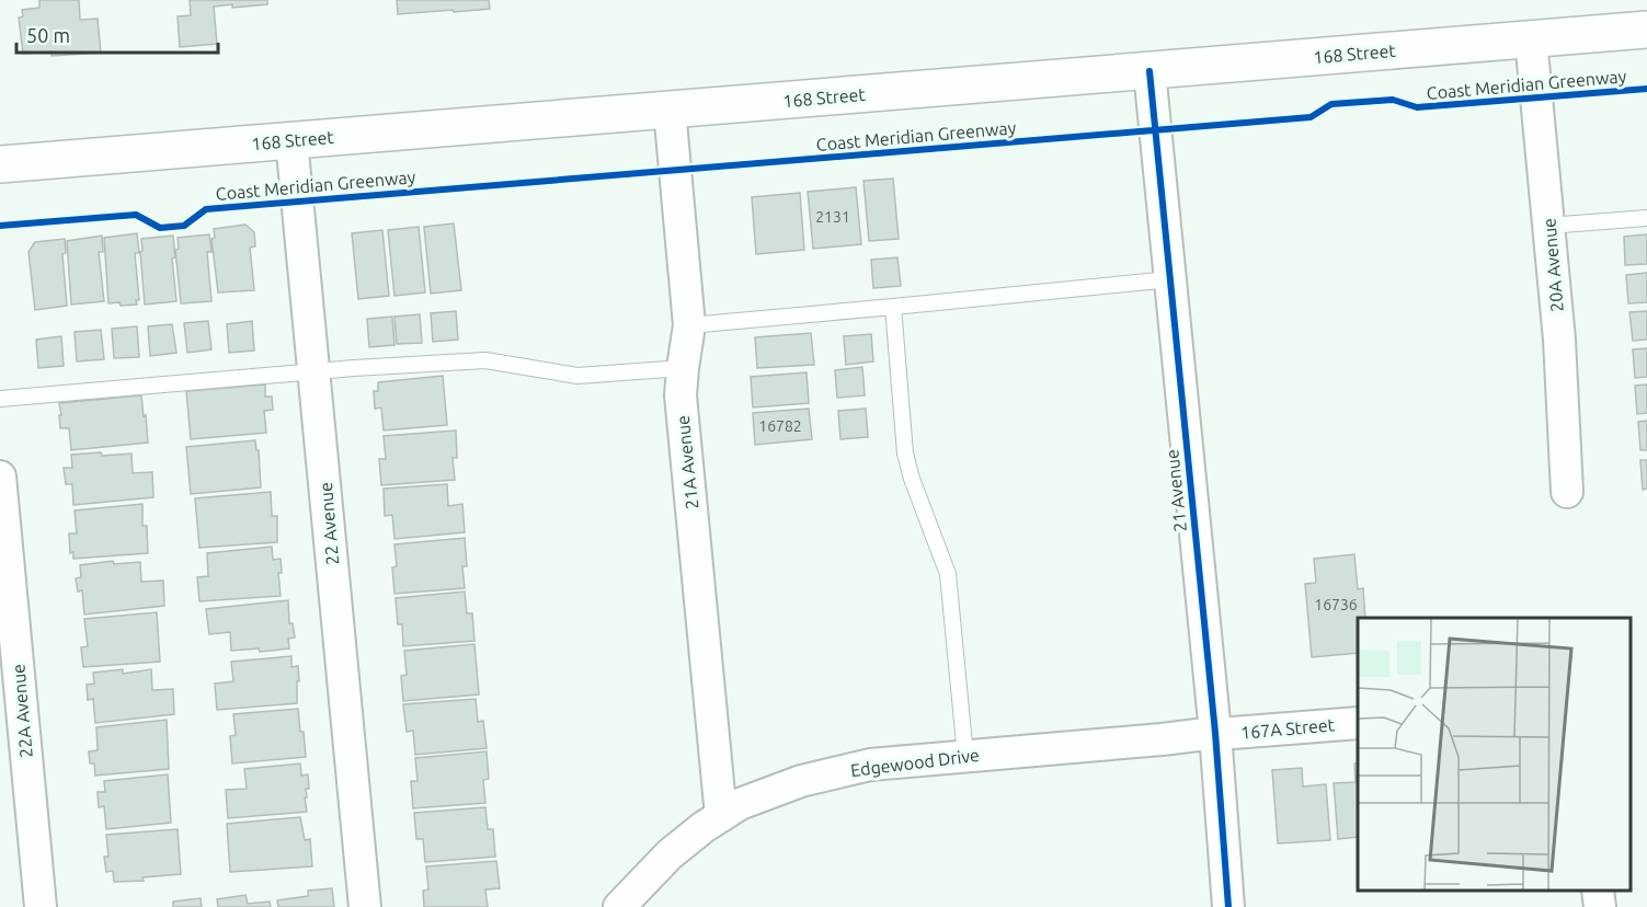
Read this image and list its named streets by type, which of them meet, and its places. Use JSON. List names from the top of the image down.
{
  "streets": {
    "main road": ["168 Street"],
    "street": [
      "20A Avenue",
      "21A Avenue",
      "21 Avenue",
      "22 Avenue",
      "22A Avenue",
      "167A Street",
      "Edgewood Drive"
    ],
    "cycle path": ["Coast Meridian Greenway"]
  },
  "crossings": [
    ["168 Street", "20A Avenue"],
    ["168 Street", "21A Avenue"],
    ["168 Street", "21 Avenue"],
    ["168 Street", "22 Avenue"],
    ["21A Avenue", "Edgewood Drive"],
    ["21 Avenue", "167A Street"],
    ["21 Avenue", "Edgewood Drive"],
    ["167A Street", "Edgewood Drive"]
  ],
  "house_numbers": ["2131", "16782", "16736"],
  "scale_bar": "50 m"
}
